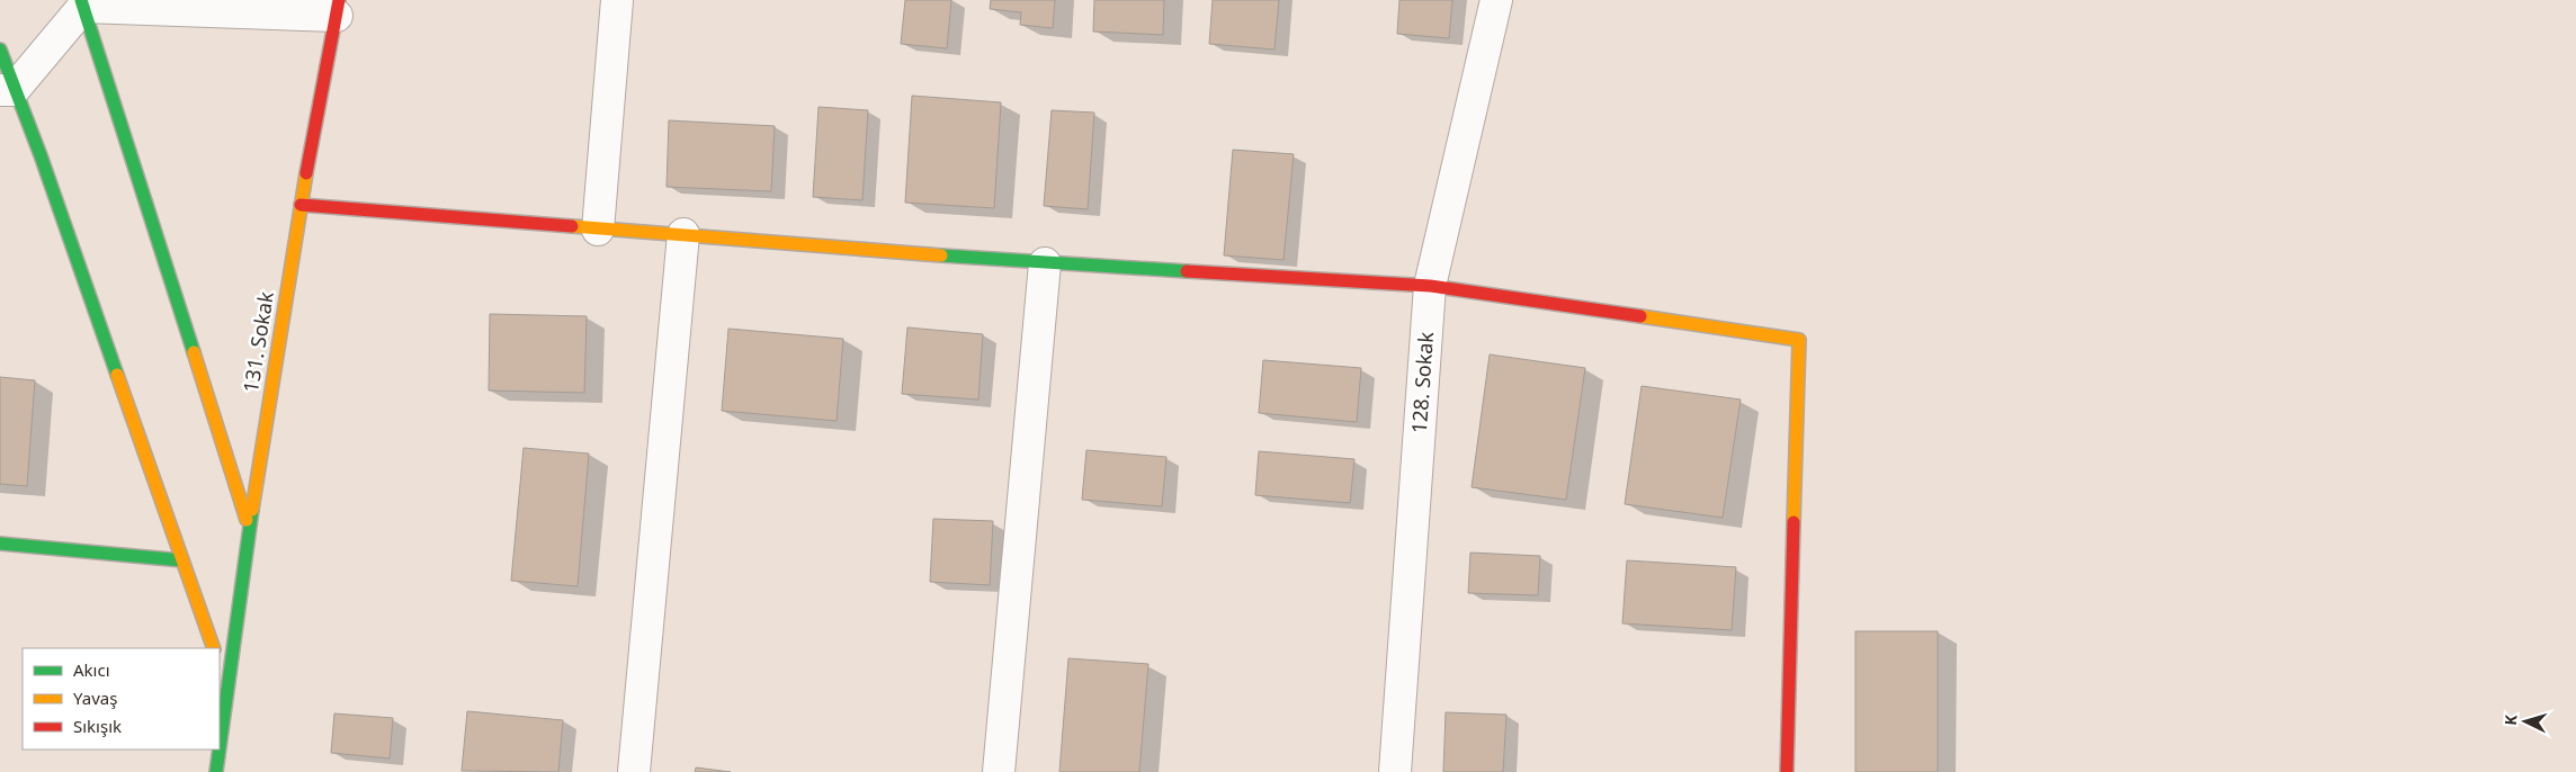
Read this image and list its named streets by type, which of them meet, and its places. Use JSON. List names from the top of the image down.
{
  "streets": {
    "street": ["131. Sokak", "128. Sokak"]
  },
  "legend": ["Akıcı", "Yavaş", "Sıkışık"],
  "north": "left"
}
